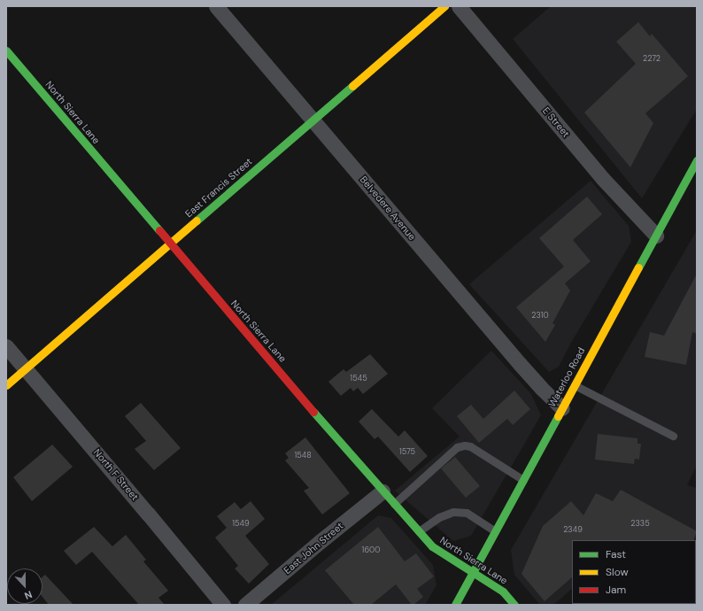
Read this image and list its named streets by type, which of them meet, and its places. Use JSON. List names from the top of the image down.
{
  "streets": {
    "street": [
      "North Sierra Lane",
      "E Street",
      "East Francis Street",
      "Belvedere Avenue",
      "Waterloo Road",
      "North F Street",
      "East John Street"
    ]
  },
  "crossings": [
    ["North Sierra Lane", "East Francis Street"],
    ["North Sierra Lane", "Waterloo Road"],
    ["North Sierra Lane", "East John Street"],
    ["E Street", "Waterloo Road"],
    ["East Francis Street", "Belvedere Avenue"],
    ["East Francis Street", "North F Street"],
    ["Belvedere Avenue", "Waterloo Road"]
  ],
  "house_numbers": [
    "2272",
    "2310",
    "1545",
    "1575",
    "1548",
    "1549",
    "2335",
    "2349",
    "1600"
  ],
  "legend": ["Fast", "Slow", "Jam"],
  "north": "bottom"
}
